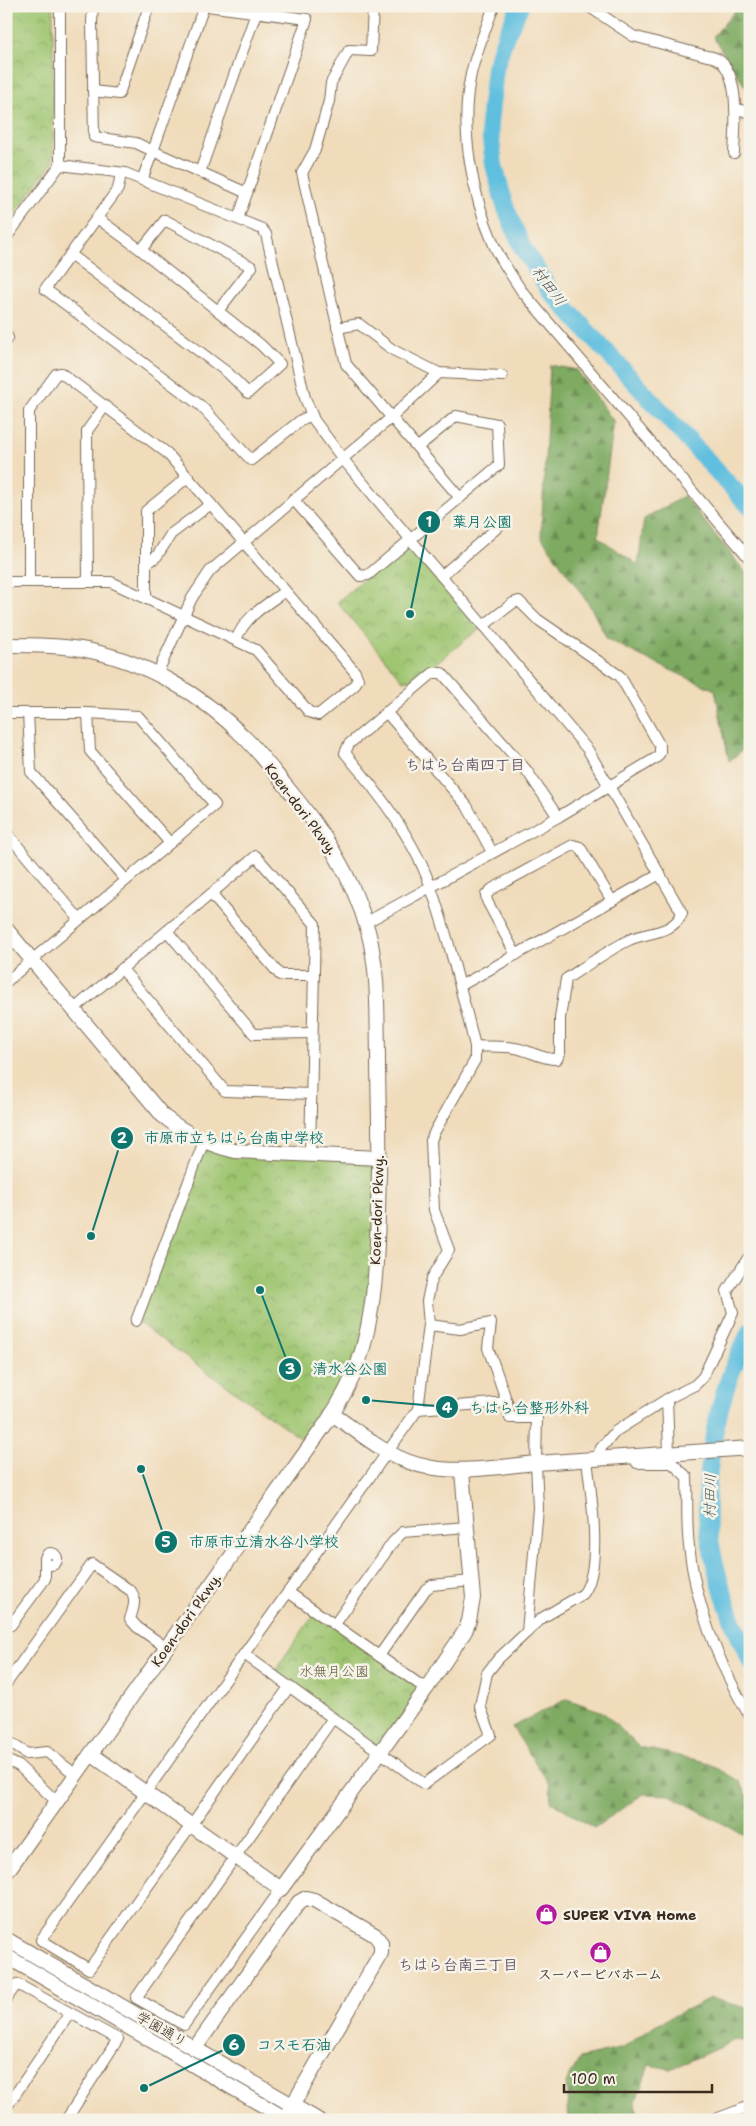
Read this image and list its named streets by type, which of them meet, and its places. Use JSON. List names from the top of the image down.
{
  "streets": {
    "street": ["Koen-dori Pkwy.", "学園通り"]
  },
  "districts": ["ちはら台南四丁目", "ちはら台南三丁目"],
  "water": ["村田川"],
  "parks": ["水無月公園"],
  "places": {
    "other": [
      "葉月公園",
      "市原市立ちはら台南中学校",
      "清水谷公園",
      "ちはら台整形外科",
      "市原市立清水谷小学校",
      "コスモ石油"
    ],
    "shop": ["SUPER VIVA Home", "スーパービバホーム"]
  },
  "scale_bar": "100 m"
}
